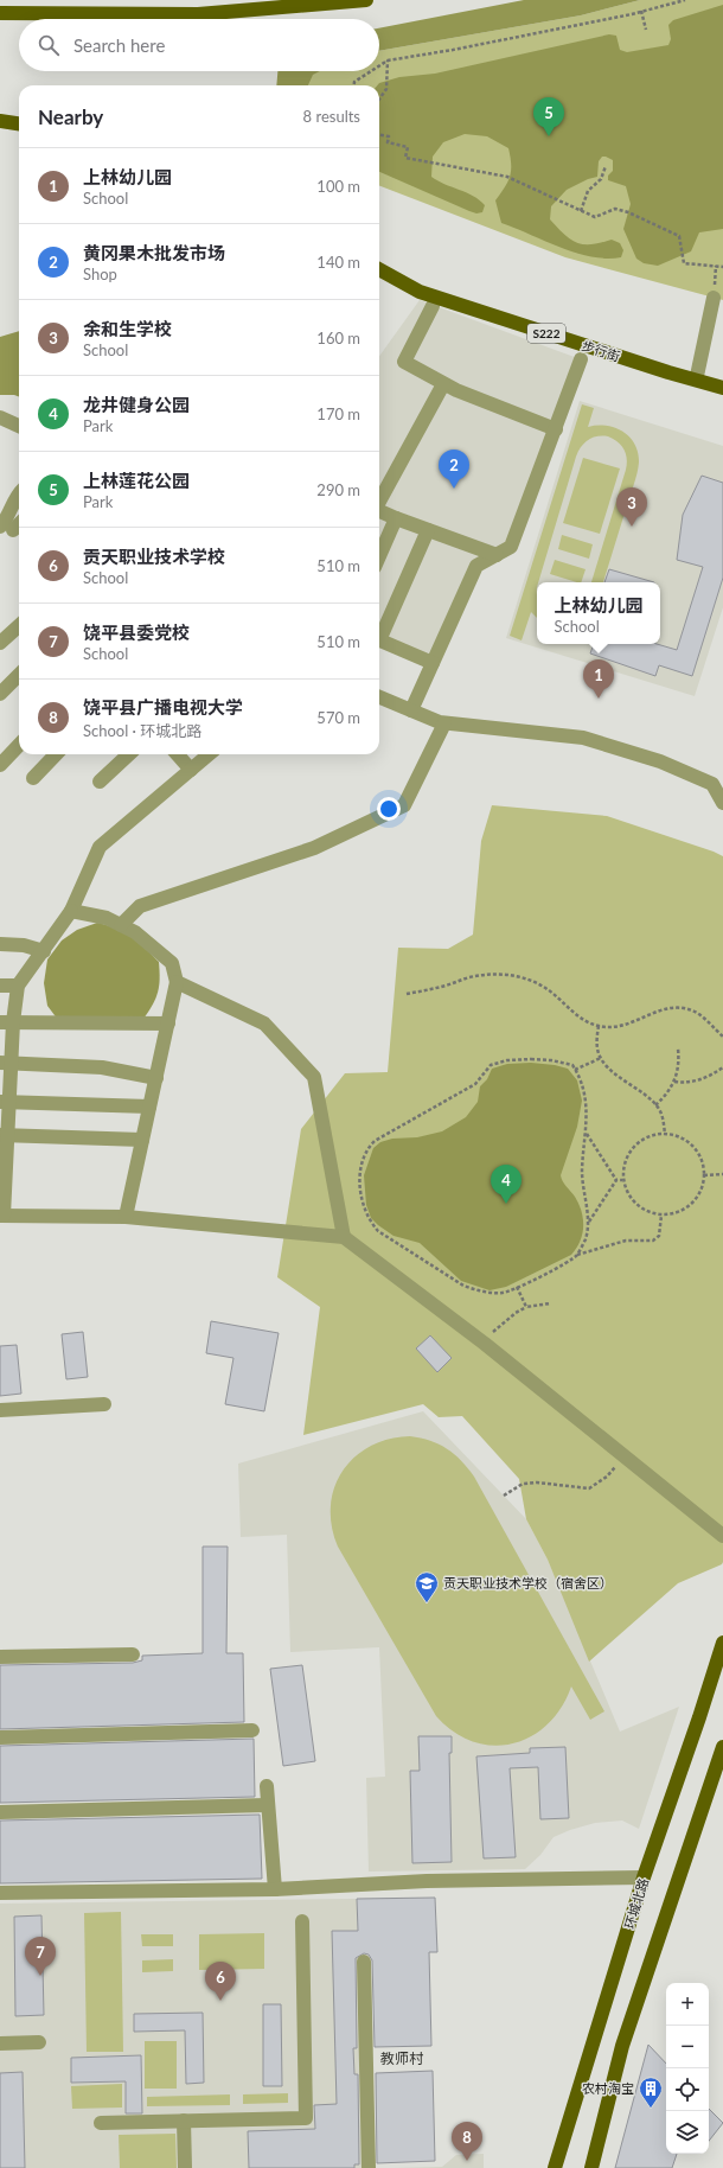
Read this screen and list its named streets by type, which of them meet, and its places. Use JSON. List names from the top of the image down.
{
  "streets": {
    "main road": ["S222", "步行街", "环城北路"]
  },
  "districts": ["教师村"],
  "places": {
    "school or university": ["贡天职业技术学校（宿舍区）"],
    "building": ["农村淘宝"]
  },
  "page": {
    "search": "Search here",
    "heading": ["Nearby", "8 results"],
    "pins": [
      "5",
      "2",
      "3",
      "1",
      "4",
      "7",
      "6",
      "8"
    ],
    "list": [
      {
        "mark": "1",
        "name": "上林幼儿园",
        "note": "School",
        "value": "100 m"
      },
      {
        "mark": "2",
        "name": "黄冈果木批发市场",
        "note": "Shop",
        "value": "140 m"
      },
      {
        "mark": "3",
        "name": "余和生学校",
        "note": "School",
        "value": "160 m"
      },
      {
        "mark": "4",
        "name": "龙井健身公园",
        "note": "Park",
        "value": "170 m"
      },
      {
        "mark": "5",
        "name": "上林莲花公园",
        "note": "Park",
        "value": "290 m"
      },
      {
        "mark": "6",
        "name": "贡天职业技术学校",
        "note": "School",
        "value": "510 m"
      },
      {
        "mark": "7",
        "name": "饶平县委党校",
        "note": "School",
        "value": "510 m"
      },
      {
        "mark": "8",
        "name": "饶平县广播电视大学",
        "note": "School · 环城北路",
        "value": "570 m"
      }
    ],
    "popup": ["上林幼儿园", "School"],
    "map_buttons": ["+", "−"]
  }
}
